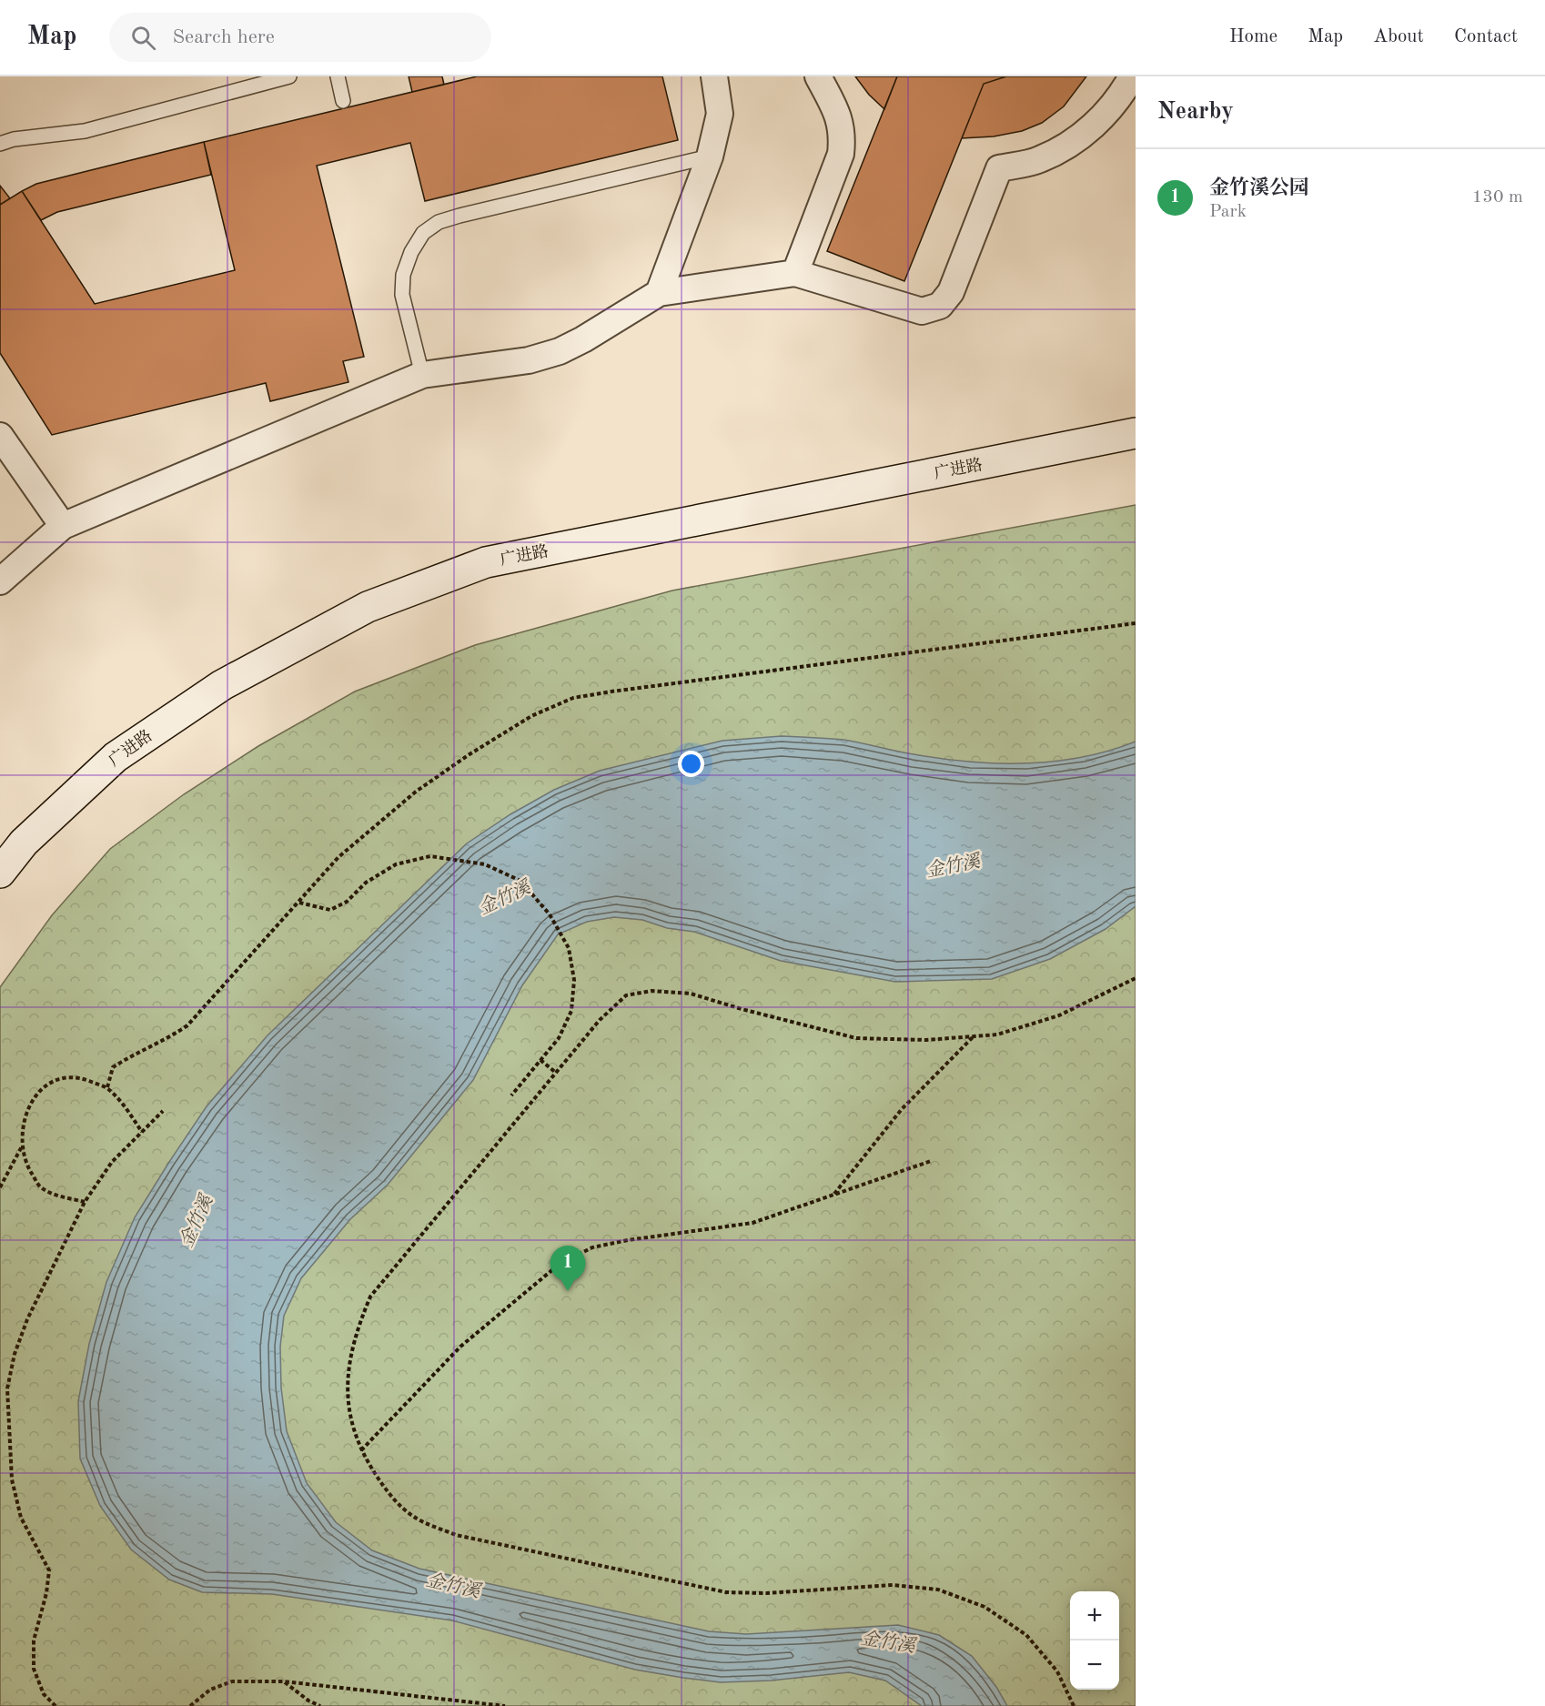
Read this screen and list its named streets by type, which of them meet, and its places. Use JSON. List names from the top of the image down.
{
  "streets": {
    "street": ["广进路"]
  },
  "water": ["金竹溪"],
  "page": {
    "header": "Map",
    "search": "Search here",
    "nav": [
      "Home",
      "Map",
      "About",
      "Contact"
    ],
    "heading": "Nearby",
    "list": [
      {
        "mark": "1",
        "name": "金竹溪公园",
        "note": "Park",
        "value": "130 m"
      }
    ],
    "pins": "1",
    "map_buttons": ["+", "−"]
  }
}
